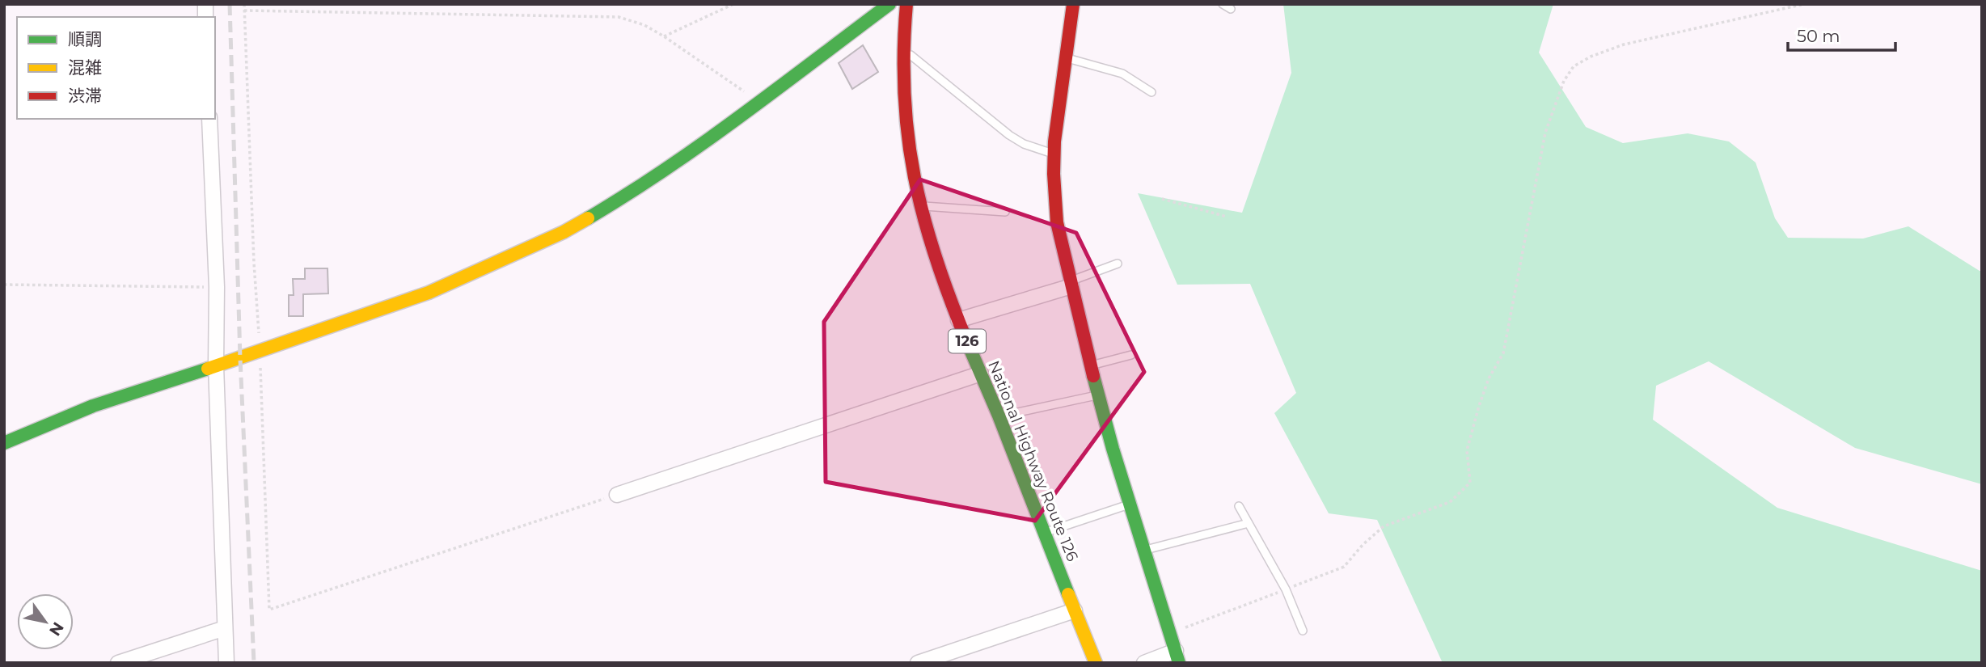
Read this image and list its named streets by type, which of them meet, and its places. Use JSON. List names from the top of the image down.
{
  "streets": {
    "main road": ["126", "National Highway Route 126"]
  },
  "legend": ["順調", "混雑", "渋滞"],
  "scale_bar": "50 m",
  "north": "bottom right"
}
